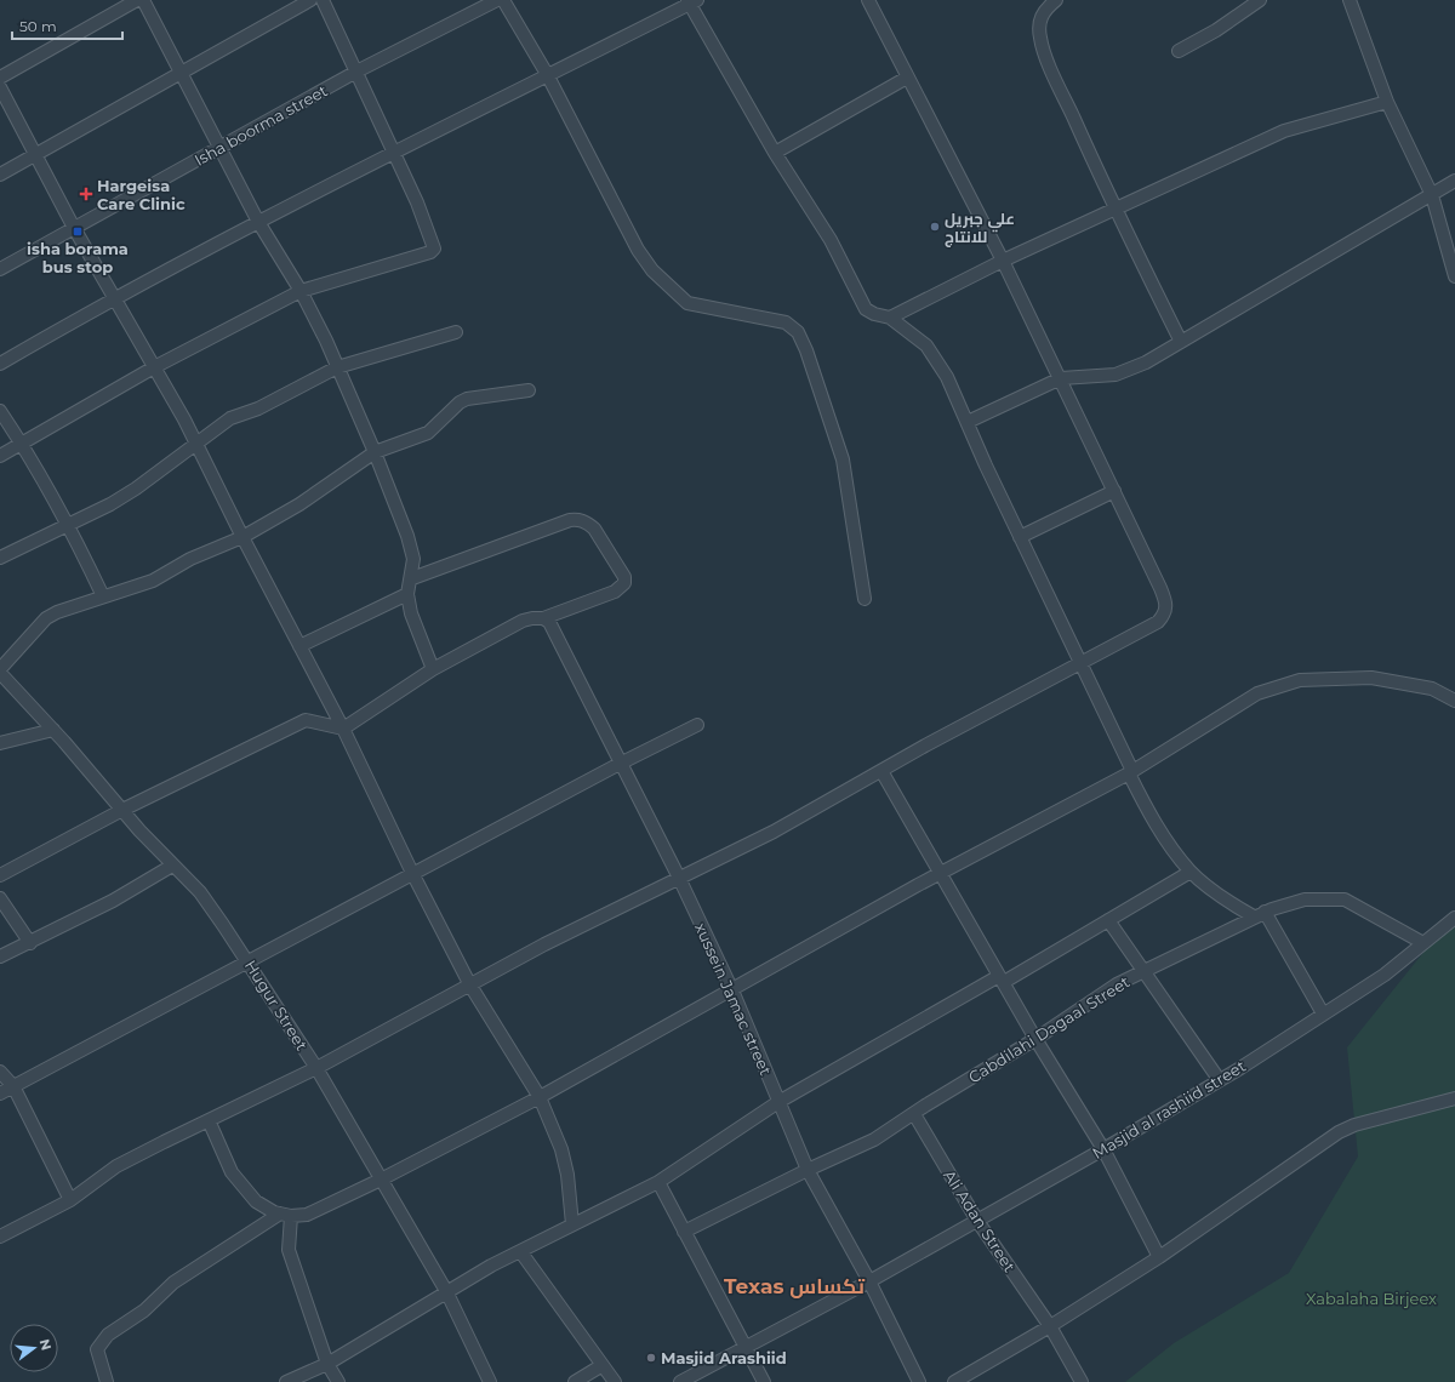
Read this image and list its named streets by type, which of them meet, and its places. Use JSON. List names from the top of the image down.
{
  "streets": {
    "street": [
      "Isha boorma street",
      "xussein Jamac street",
      "Hugur Street",
      "Cabdilahi Dagaal Street",
      "Masjid al rashiid street",
      "Ali Adan Street"
    ]
  },
  "crossings": [
    ["xussein Jamac street", "Cabdilahi Dagaal Street"],
    ["xussein Jamac street", "Masjid al rashiid street"],
    ["Cabdilahi Dagaal Street", "Masjid al rashiid street"],
    ["Cabdilahi Dagaal Street", "Ali Adan Street"],
    ["Masjid al rashiid street", "Ali Adan Street"]
  ],
  "districts": ["Texas تكساس"],
  "parks": ["Xabalaha Birjeex"],
  "places": {
    "health": ["Hargeisa Care Clinic"],
    "other": ["علي جبريل للانتاج", "Masjid Arashiid"],
    "transit": ["isha borama bus stop"]
  },
  "scale_bar": "50 m",
  "north": "right"
}
